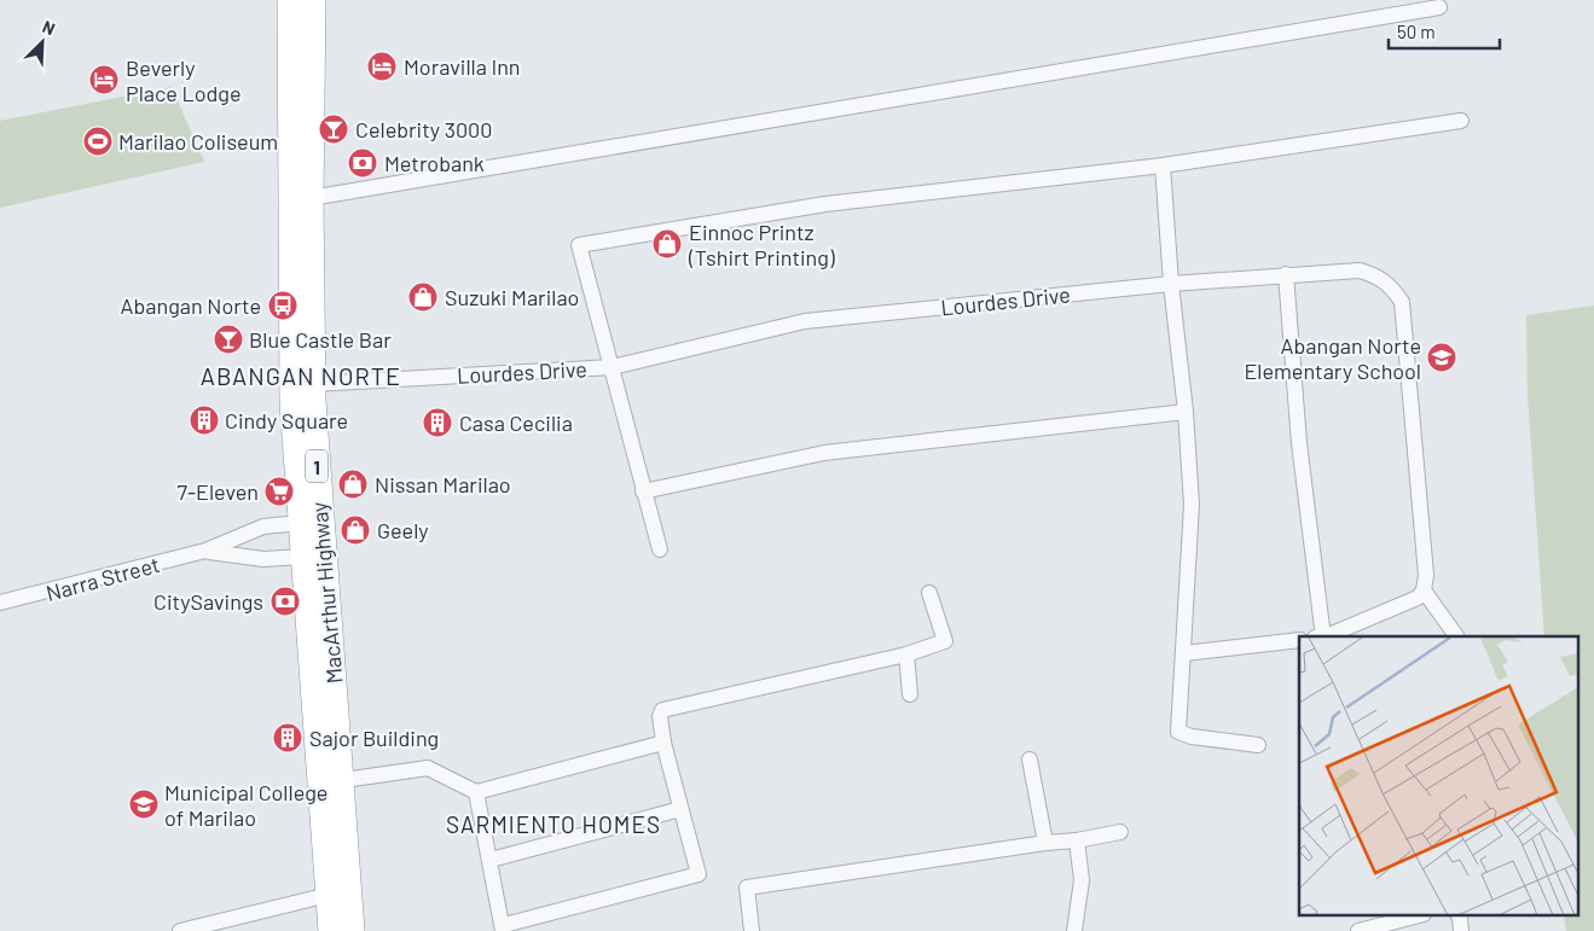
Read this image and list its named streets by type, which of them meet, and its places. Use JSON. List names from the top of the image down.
{
  "streets": {
    "highway": ["1", "MacArthur Highway"],
    "street": ["Lourdes Drive", "Narra Street"]
  },
  "crossings": [
    ["Lourdes Drive", "MacArthur Highway"],
    ["Narra Street", "MacArthur Highway"]
  ],
  "districts": ["ABANGAN NORTE", "SARMIENTO HOMES"],
  "places": {
    "hotel": ["Moravilla Inn", "Beverly Place Lodge"],
    "bar": ["Celebrity 3000", "Blue Castle Bar"],
    "sports": ["Marilao Coliseum"],
    "bank": ["Metrobank", "CitySavings"],
    "shop": [
      "Einnoc Printz (Tshirt Printing)",
      "Suzuki Marilao",
      "Nissan Marilao",
      "Geely"
    ],
    "bus stop": ["Abangan Norte"],
    "school or university": ["Abangan Norte Elementary School", "Municipal College of Marilao"],
    "building": ["Cindy Square", "Casa Cecilia", "Sajor Building"],
    "supermarket": ["7-Eleven"]
  },
  "scale_bar": "50 m",
  "north": "top right"
}
